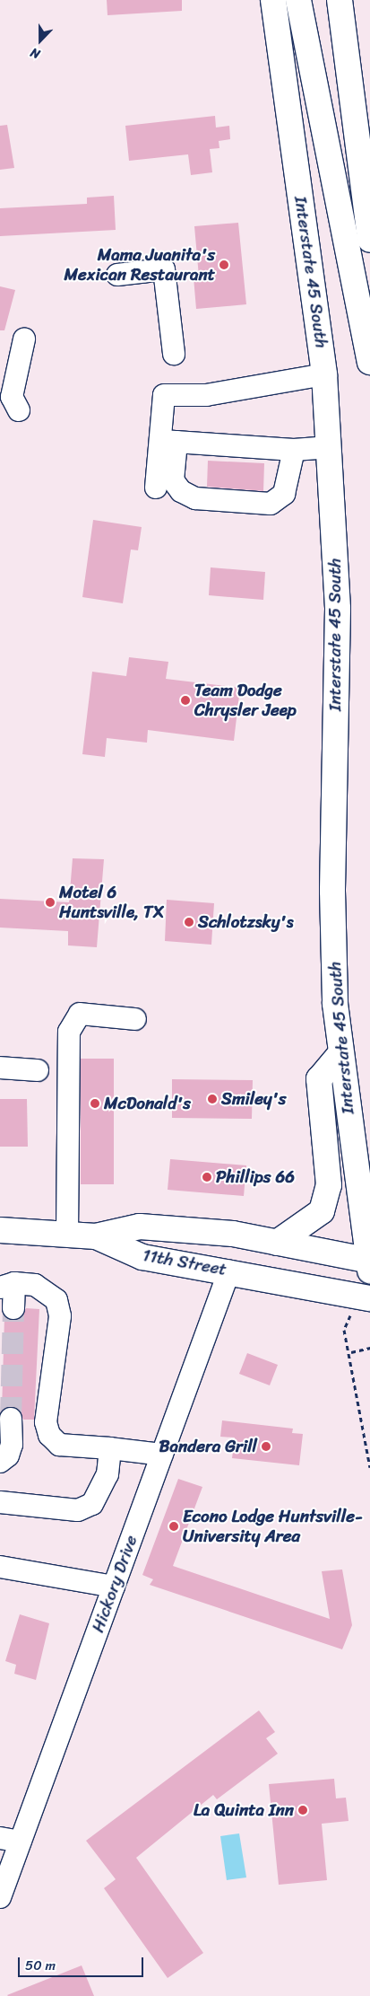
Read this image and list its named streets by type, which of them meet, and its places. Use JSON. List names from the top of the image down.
{
  "streets": {
    "main road": ["Interstate 45 South", "11th Street"],
    "street": ["Hickory Drive"]
  },
  "crossings": [
    ["Interstate 45 South", "11th Street"],
    ["11th Street", "Hickory Drive"]
  ],
  "places": [
    "Mama Juanita's Mexican Restaurant",
    "Team Dodge Chrysler Jeep",
    "Motel 6 Huntsville, TX",
    "Schlotzsky's",
    "Smiley's",
    "McDonald's",
    "Phillips 66",
    "Bandera Grill",
    "Econo Lodge Huntsville- University Area",
    "La Quinta Inn"
  ],
  "scale_bar": "50 m",
  "north": "bottom"
}
